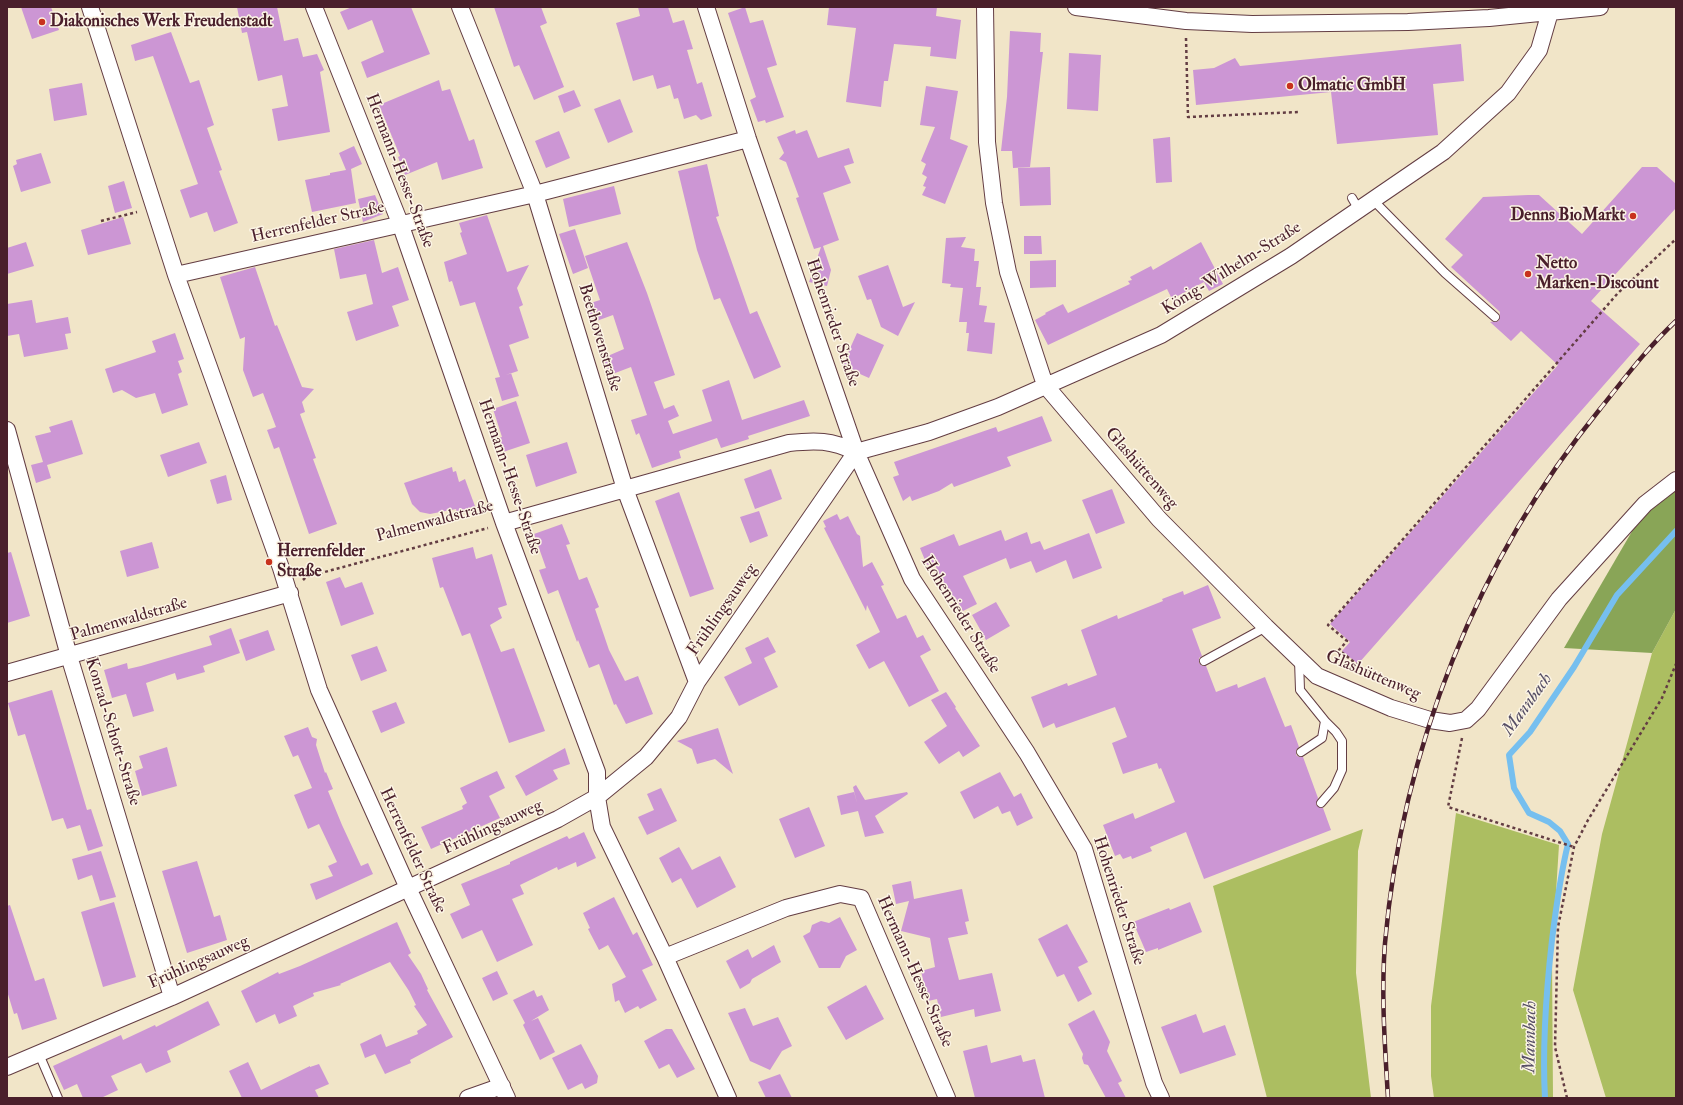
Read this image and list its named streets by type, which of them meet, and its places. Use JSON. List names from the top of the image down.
{
  "streets": {
    "street": [
      "Hermann-Hesse-Straße",
      "Herrenfelder Straße",
      "König-Wilhelm-Straße",
      "Hohenrieder Straße",
      "Beethovenstraße",
      "Glashüttenweg",
      "Palmenwaldstraße",
      "Frühlingsauweg",
      "Konrad-Schott-Straße"
    ]
  },
  "crossings": [
    ["Hermann-Hesse-Straße", "Herrenfelder Straße"],
    ["Hermann-Hesse-Straße", "Palmenwaldstraße"],
    ["Hermann-Hesse-Straße", "Frühlingsauweg"],
    ["Herrenfelder Straße", "Beethovenstraße"],
    ["Herrenfelder Straße", "Palmenwaldstraße"],
    ["Herrenfelder Straße", "Frühlingsauweg"],
    ["König-Wilhelm-Straße", "Hohenrieder Straße"],
    ["König-Wilhelm-Straße", "Glashüttenweg"],
    ["König-Wilhelm-Straße", "Palmenwaldstraße"],
    ["König-Wilhelm-Straße", "Frühlingsauweg"],
    ["Hohenrieder Straße", "Palmenwaldstraße"],
    ["Hohenrieder Straße", "Frühlingsauweg"],
    ["Beethovenstraße", "Palmenwaldstraße"],
    ["Beethovenstraße", "Frühlingsauweg"],
    ["Palmenwaldstraße", "Frühlingsauweg"],
    ["Palmenwaldstraße", "Konrad-Schott-Straße"],
    ["Frühlingsauweg", "Konrad-Schott-Straße"]
  ],
  "water": ["Mannbach"],
  "places": [
    "Diakonisches Werk Freudenstadt",
    "Olmatic GmbH",
    "Denns BioMarkt",
    "Netto Marken-Discount",
    "Herrenfelder Straße"
  ]
}
